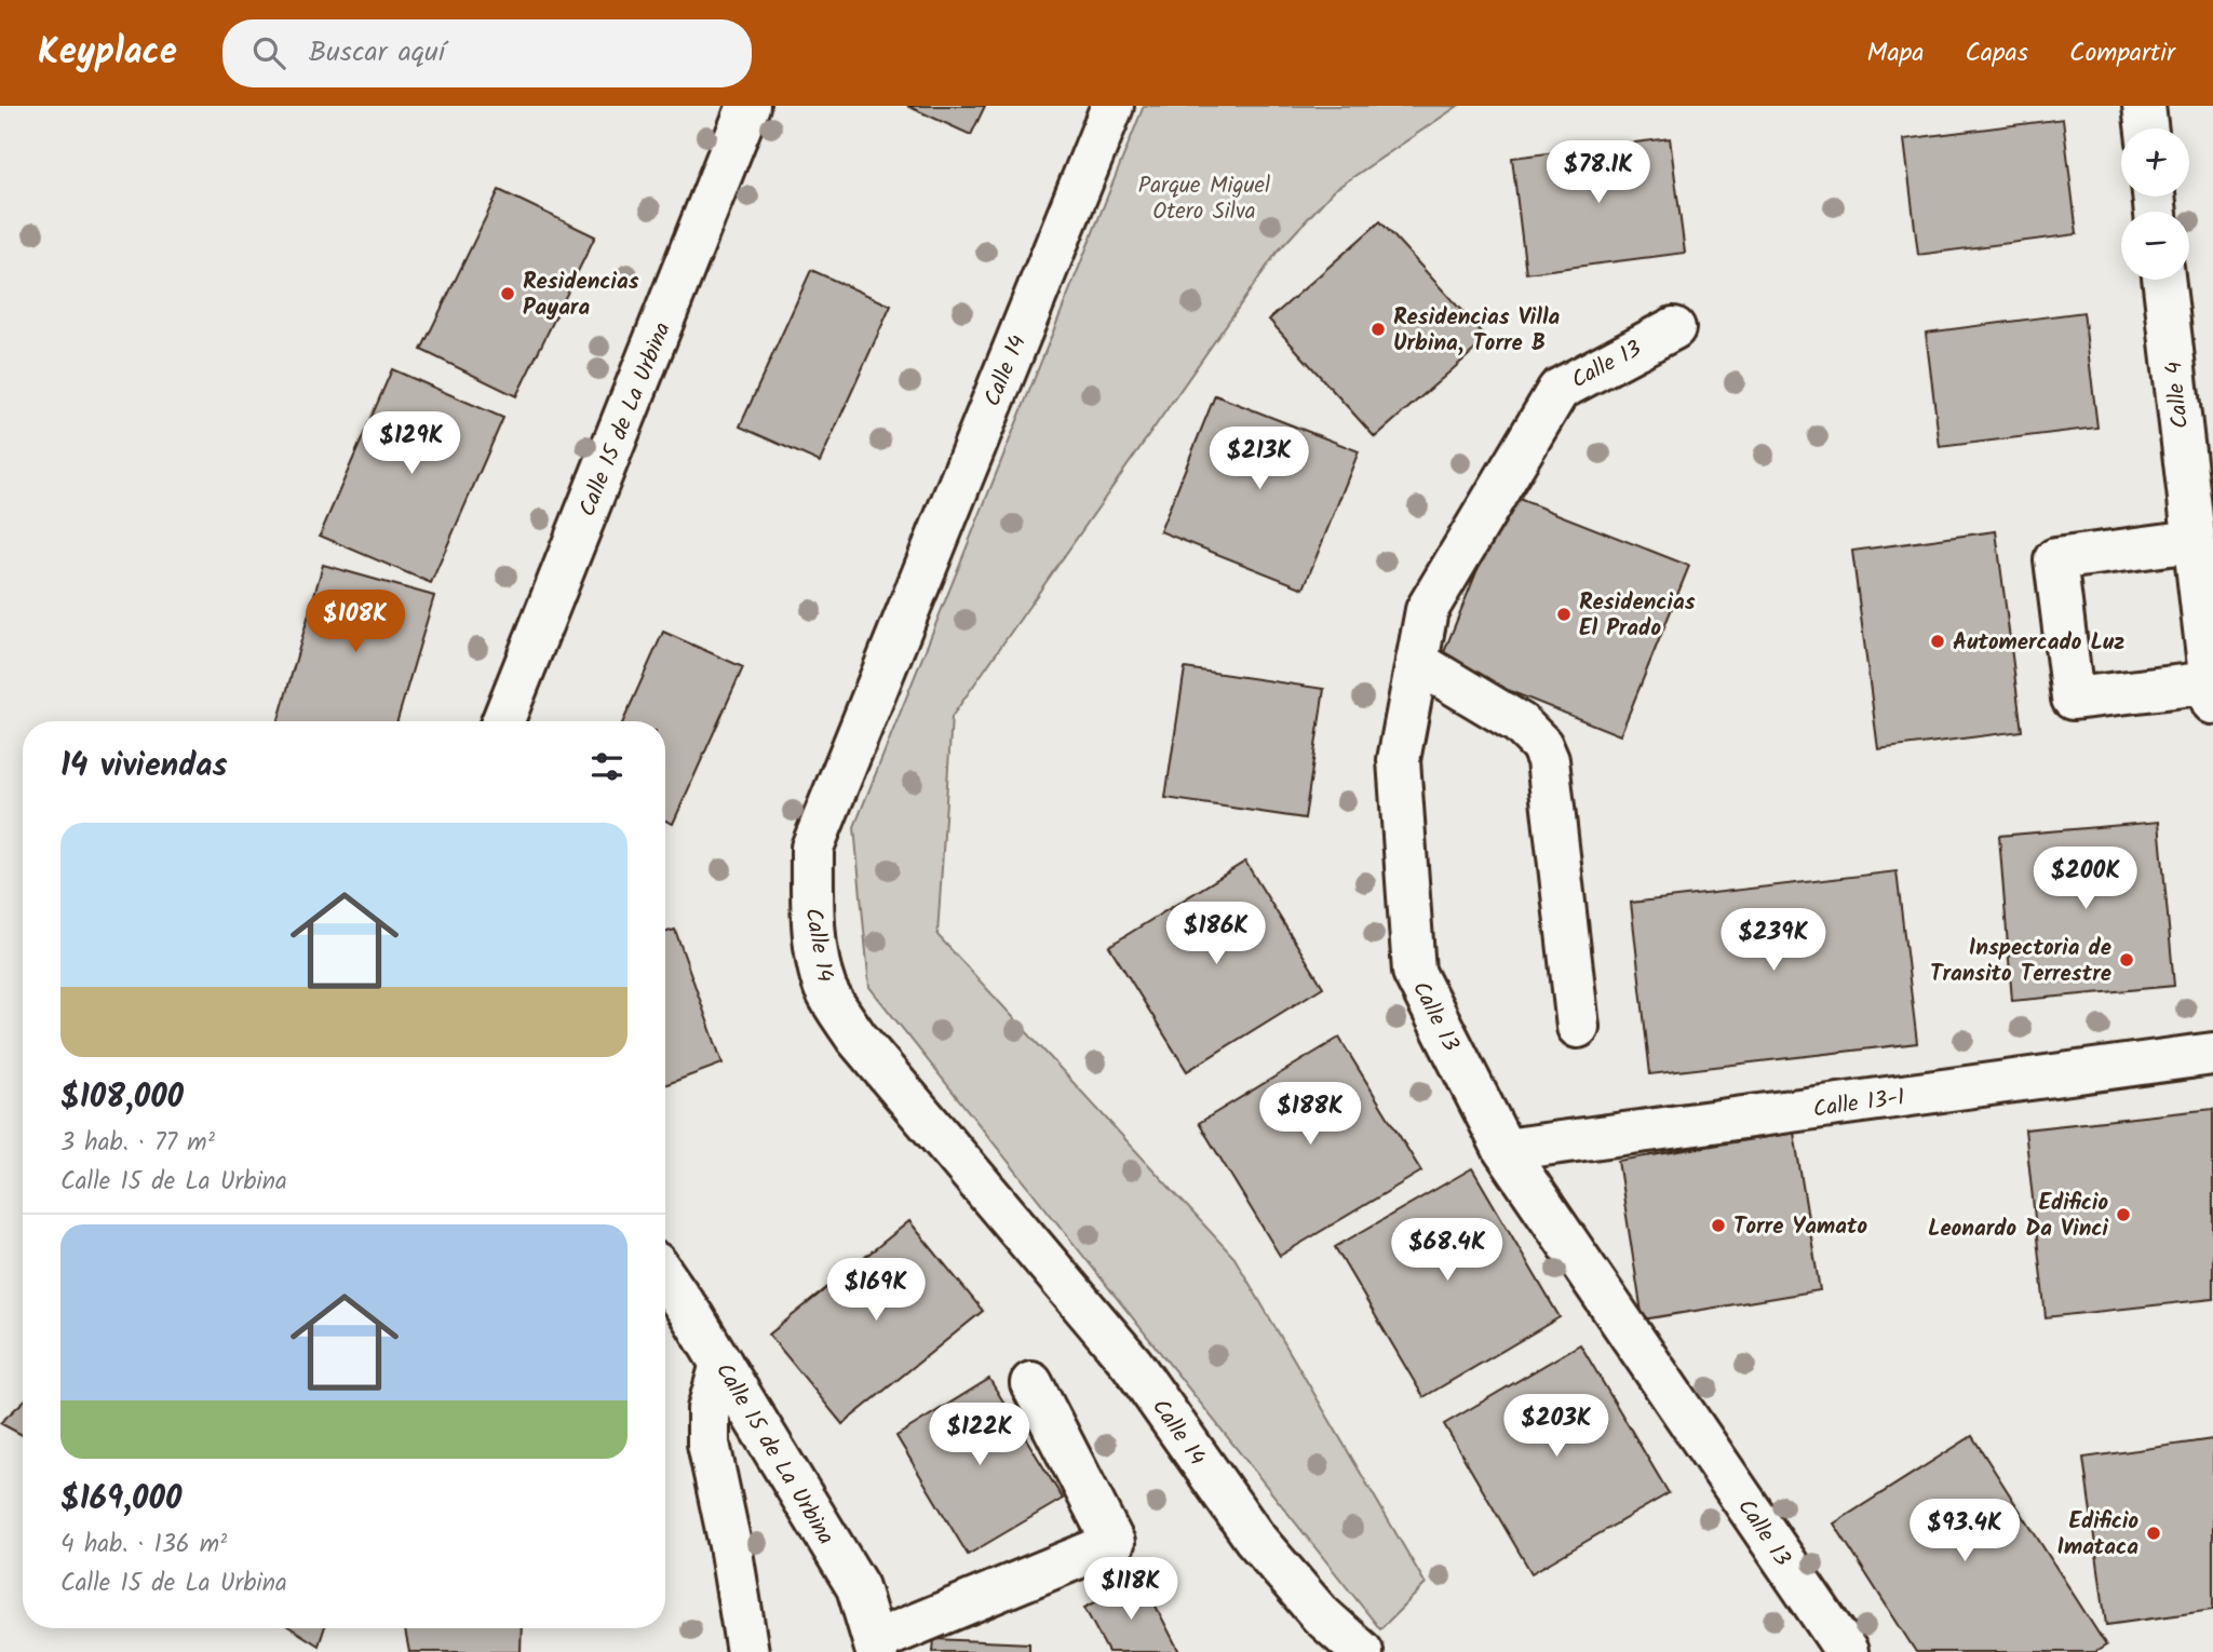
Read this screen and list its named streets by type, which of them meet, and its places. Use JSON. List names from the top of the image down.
{
  "streets": {
    "street": [
      "Calle 13",
      "Calle 14",
      "Calle 4",
      "Calle 15 de La Urbina",
      "Calle 13-1"
    ]
  },
  "crossings": [
    ["Calle 13", "Calle 13-1"]
  ],
  "parks": ["Parque Miguel Otero Silva"],
  "places": [
    "Residencias Payara",
    "Residencias Villa Urbina, Torre B",
    "Residencias El Prado",
    "Automercado Luz",
    "Inspectoria de Transito Terrestre",
    "Edificio Leonardo Da Vinci",
    "Torre Yamato",
    "Edificio Imataca"
  ],
  "page": {
    "header": "Keyplace",
    "search": "Buscar aquí",
    "nav": ["Mapa", "Capas", "Compartir"],
    "map_buttons": ["+", "−"],
    "price": [
      "$78.1K",
      "$129K",
      "$213K",
      "$108K",
      "$200K",
      "$186K",
      "$239K",
      "$188K",
      "$68.4K",
      "$169K",
      "$203K",
      "$122K",
      "$93.4K",
      "$118K"
    ],
    "heading": "14 viviendas",
    "list": [
      {
        "name": "$108,000",
        "note": "3 hab. · 77 m² · Calle 15 de La Urbina"
      },
      {
        "name": "$169,000",
        "note": "4 hab. · 136 m² · Calle 15 de La Urbina"
      }
    ]
  }
}
